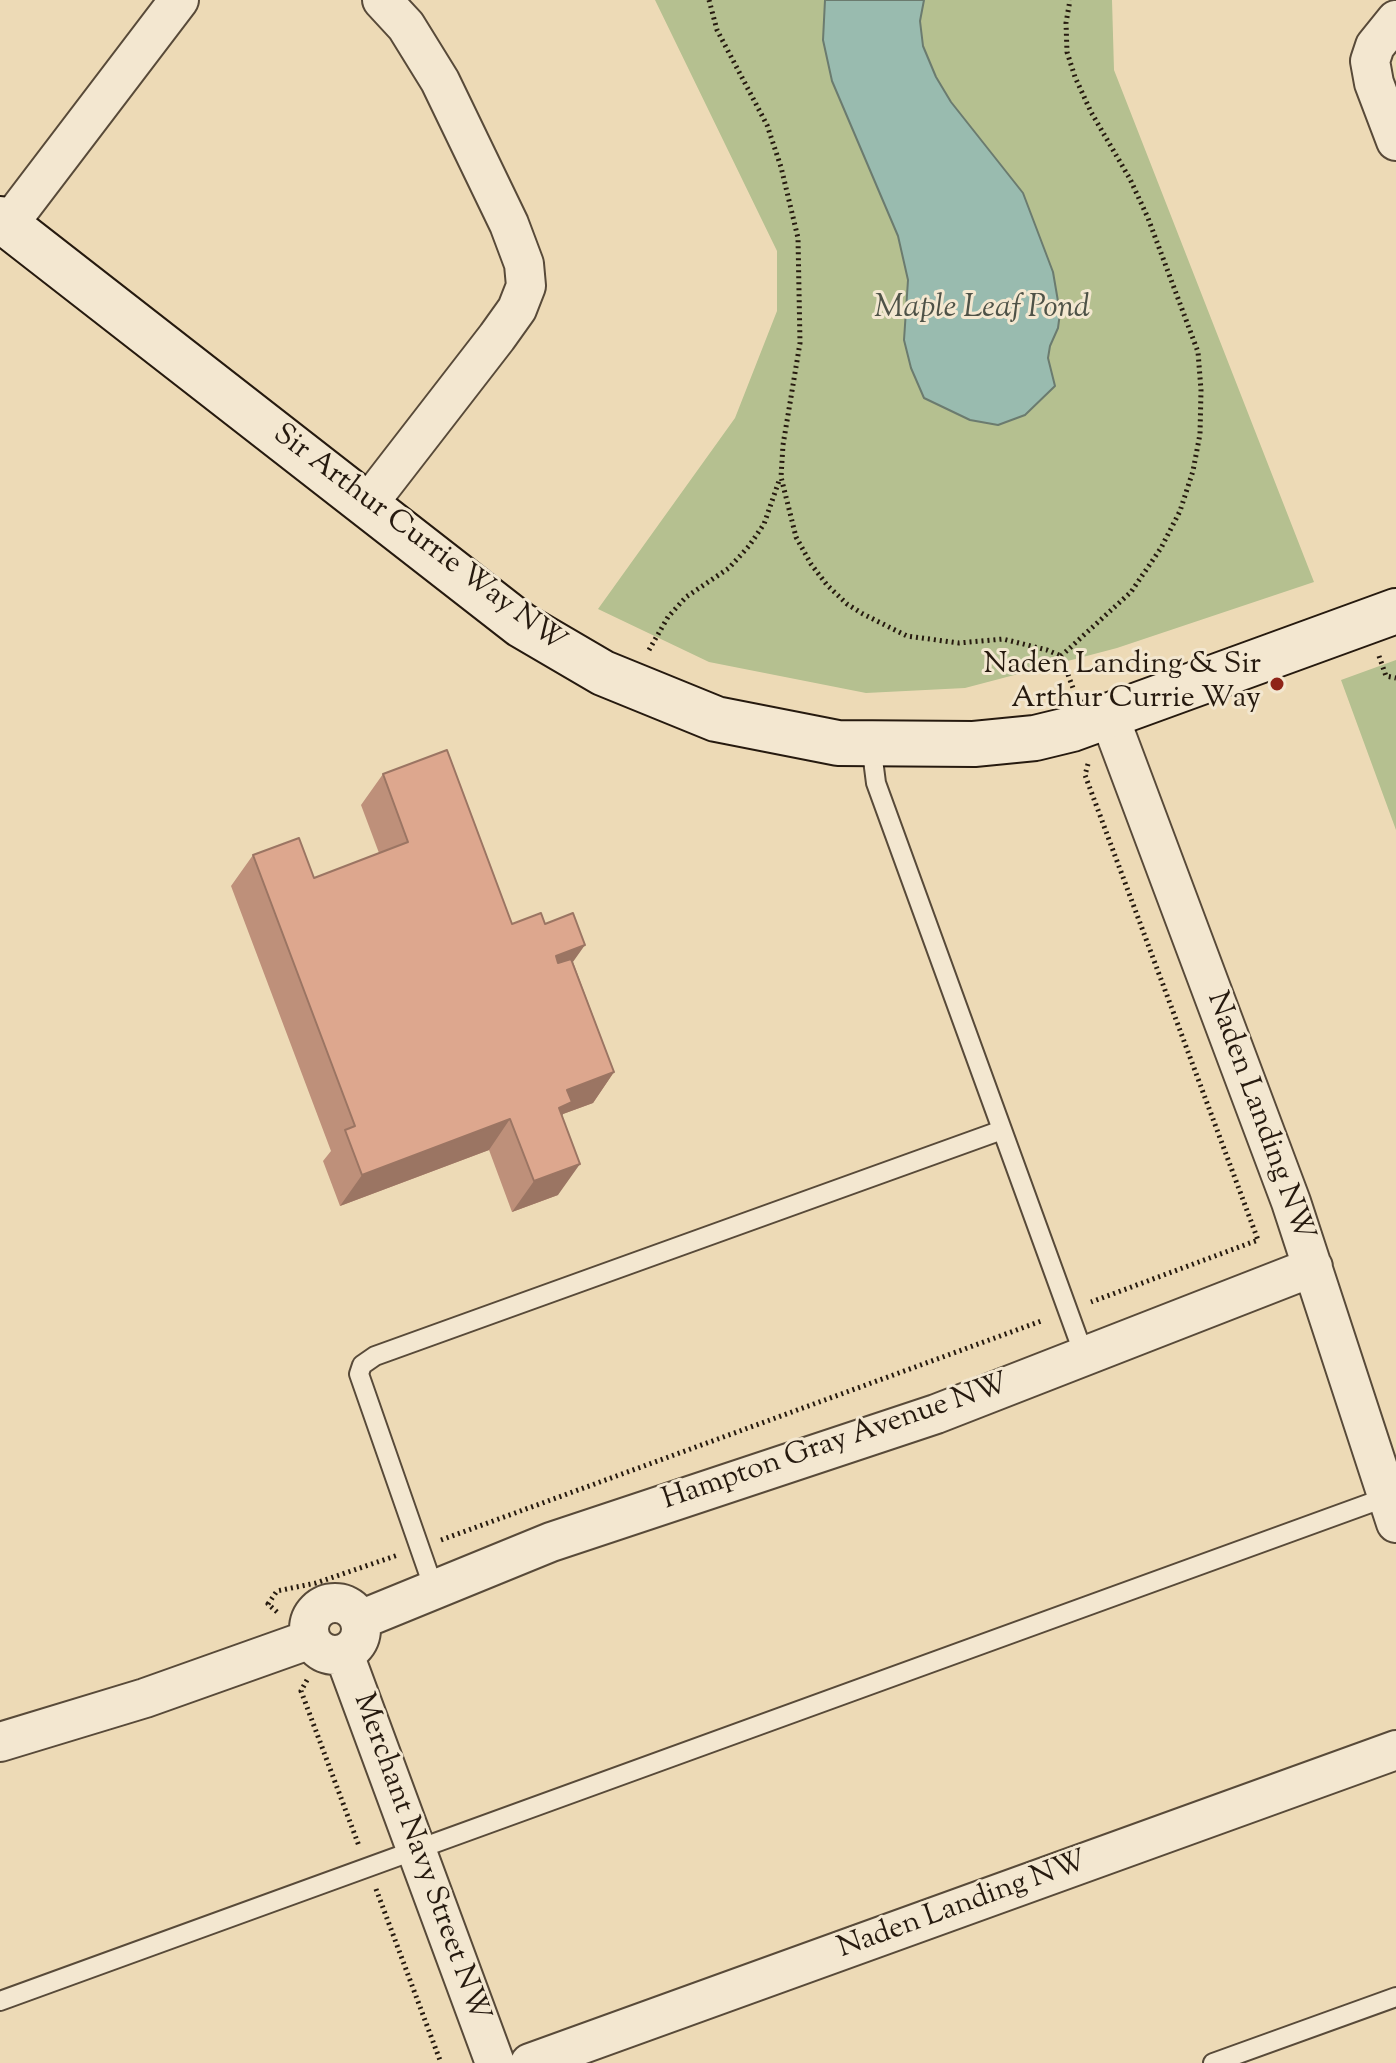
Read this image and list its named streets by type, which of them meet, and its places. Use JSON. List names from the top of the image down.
{
  "streets": {
    "street": [
      "Sir Arthur Currie Way NW",
      "Naden Landing NW",
      "Hampton Gray Avenue NW",
      "Merchant Navy Street NW"
    ]
  },
  "crossings": [
    ["Sir Arthur Currie Way NW", "Naden Landing NW"],
    ["Naden Landing NW", "Hampton Gray Avenue NW"],
    ["Hampton Gray Avenue NW", "Merchant Navy Street NW"]
  ],
  "water": ["Maple Leaf Pond"],
  "places": ["Naden Landing & Sir Arthur Currie Way"]
}
